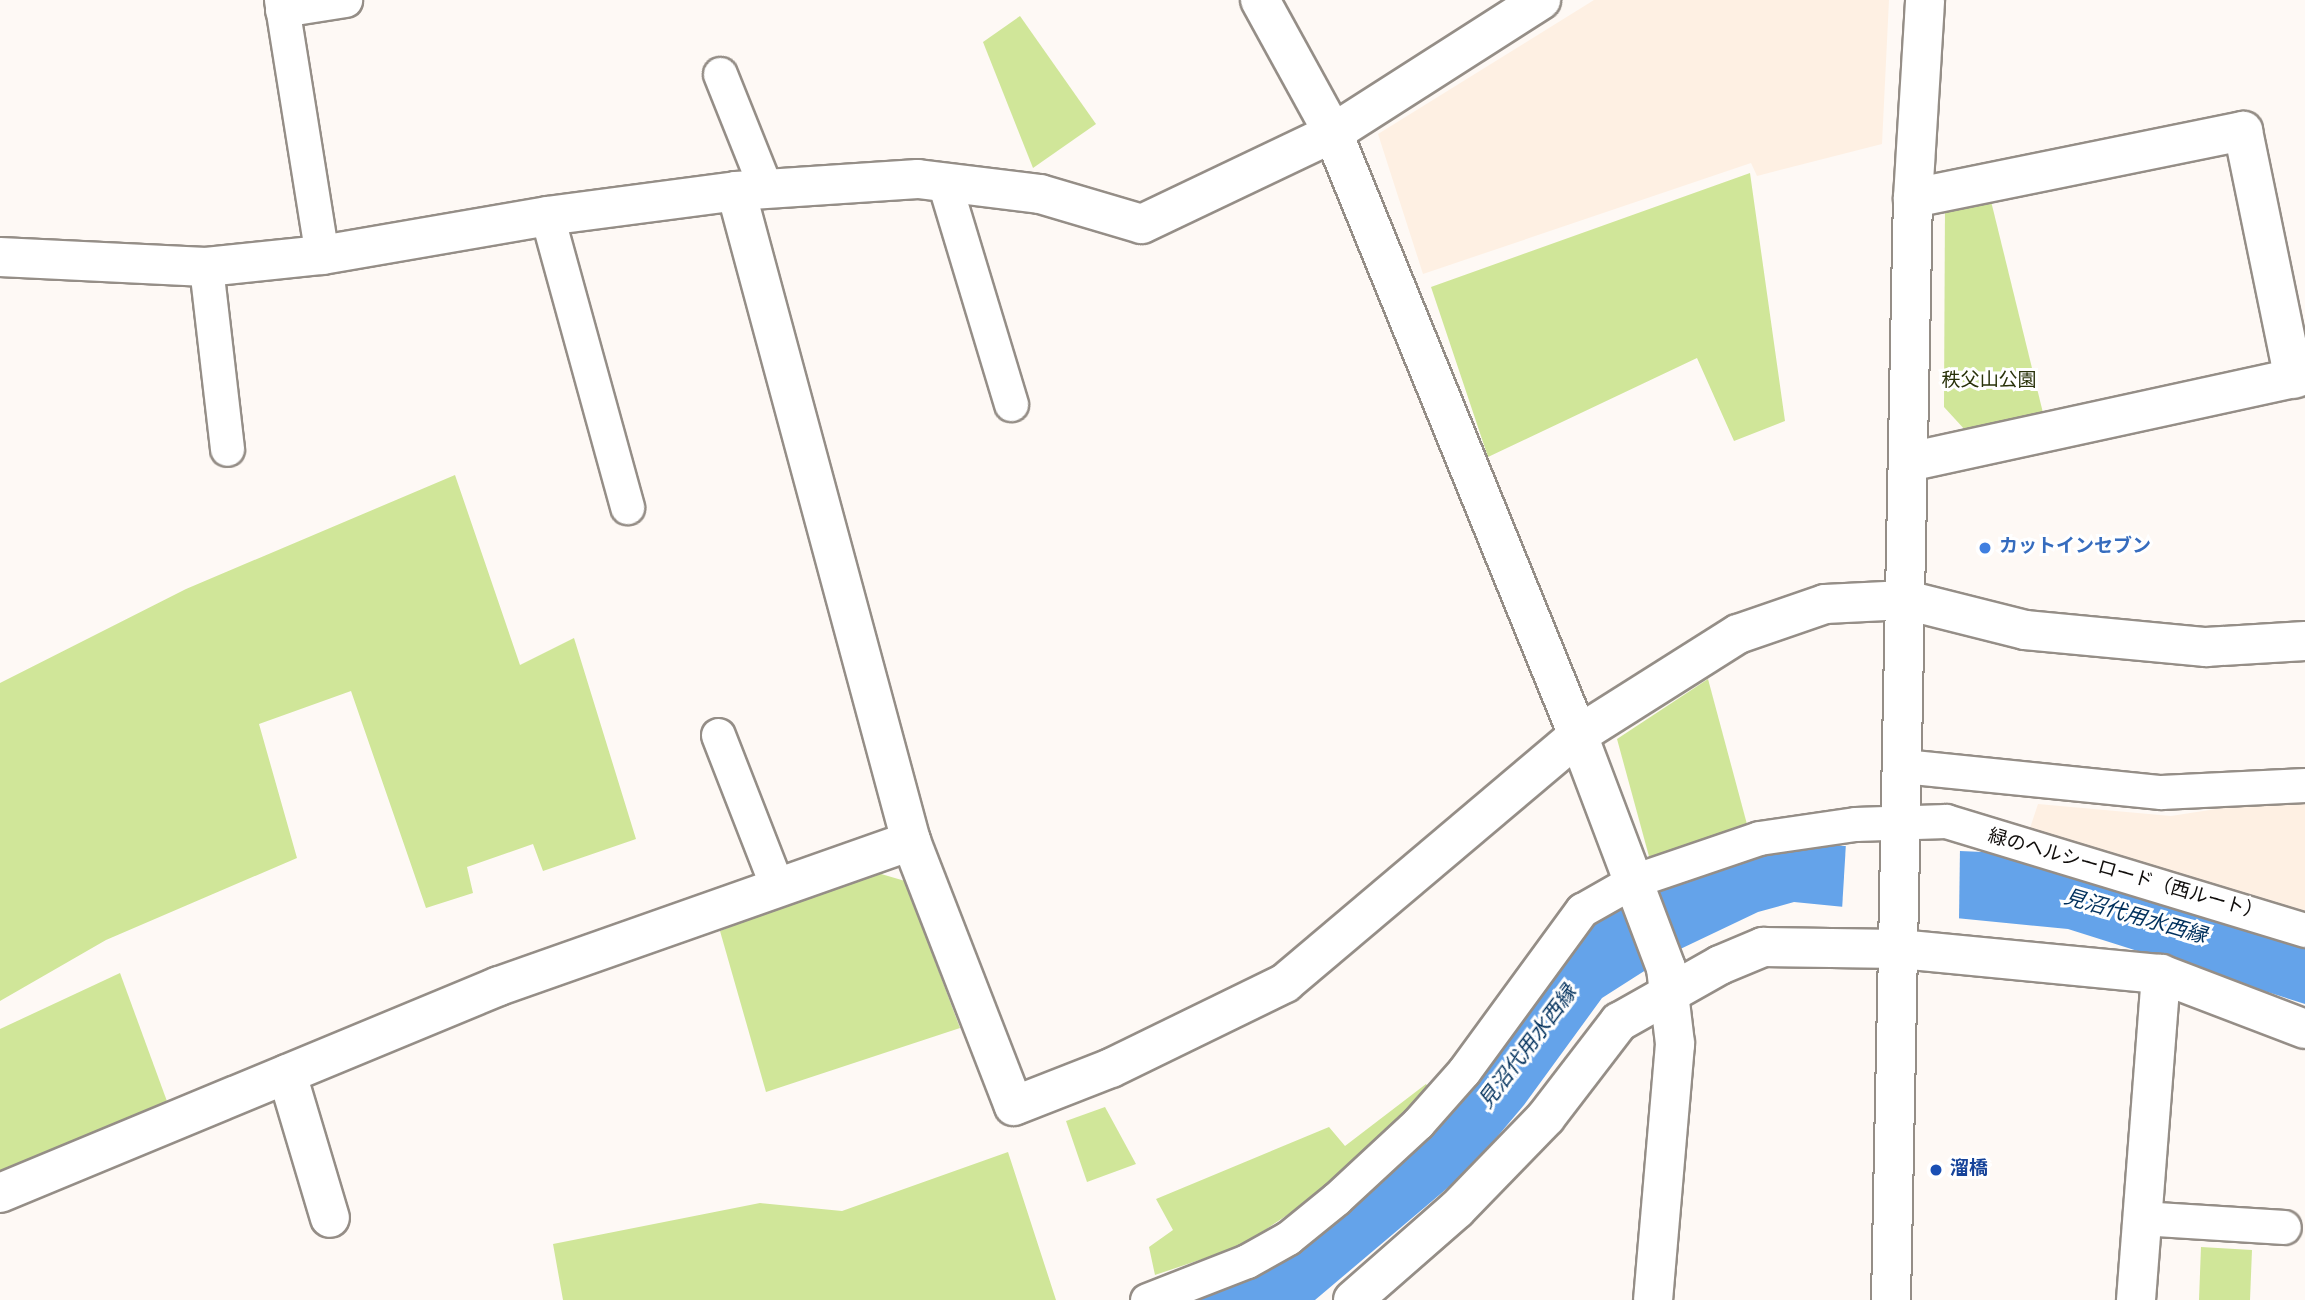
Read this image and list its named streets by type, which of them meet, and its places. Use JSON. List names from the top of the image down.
{
  "streets": {
    "lane": ["緑のヘルシーロード（西ルート）"]
  },
  "water": ["見沼代用水西縁"],
  "parks": ["秩父山公園"],
  "places": ["カットインセブン", "溜橋"]
}
